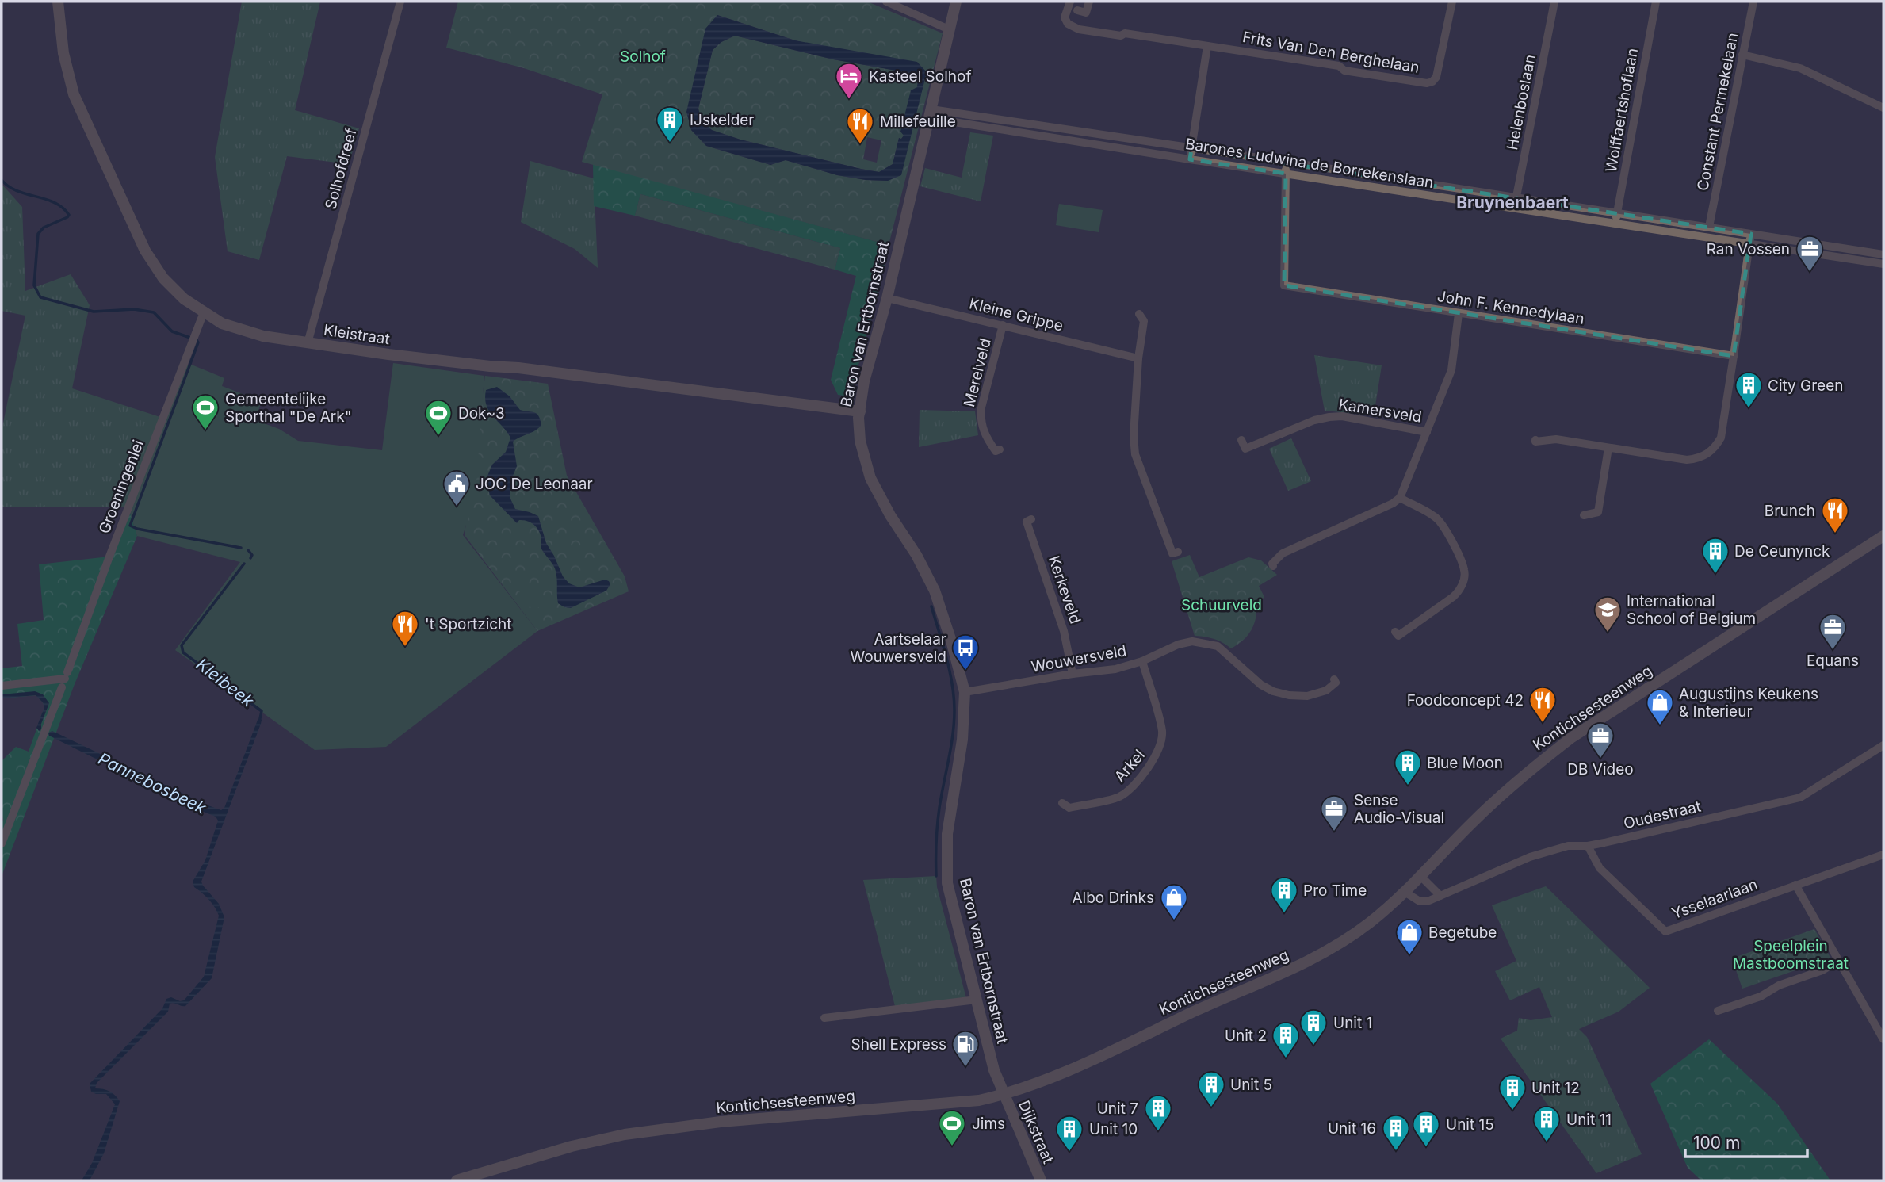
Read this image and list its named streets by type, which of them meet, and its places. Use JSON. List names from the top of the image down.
{
  "streets": {
    "street": [
      "Frits Van Den Berghelaan",
      "Helenboslaan",
      "Wolffaertshoflaan",
      "Constant Permekelaan",
      "Barones Ludwina de Borrekenslaan",
      "Solhofdreef",
      "John F. Kennedylaan",
      "Kleine Grippe",
      "Baron van Ertbornstraat",
      "Kleistraat",
      "Merelveld",
      "Kamersveld",
      "Groeningenlei",
      "Kerkeveld",
      "Wouwersveld",
      "Kontichsesteenweg",
      "Arkel",
      "Oudestraat",
      "Ysselaarlaan",
      "Dijkstraat"
    ]
  },
  "crossings": [
    ["Helenboslaan", "Barones Ludwina de Borrekenslaan"],
    ["Wolffaertshoflaan", "Barones Ludwina de Borrekenslaan"],
    ["Constant Permekelaan", "Barones Ludwina de Borrekenslaan"],
    ["Barones Ludwina de Borrekenslaan", "John F. Kennedylaan"],
    ["Barones Ludwina de Borrekenslaan", "Baron van Ertbornstraat"],
    ["Solhofdreef", "Kleistraat"],
    ["Kleine Grippe", "Baron van Ertbornstraat"],
    ["Kleine Grippe", "Merelveld"],
    ["Baron van Ertbornstraat", "Kleistraat"],
    ["Baron van Ertbornstraat", "Wouwersveld"],
    ["Baron van Ertbornstraat", "Kontichsesteenweg"],
    ["Baron van Ertbornstraat", "Dijkstraat"],
    ["Kleistraat", "Groeningenlei"],
    ["Kerkeveld", "Wouwersveld"],
    ["Wouwersveld", "Arkel"],
    ["Kontichsesteenweg", "Oudestraat"],
    ["Kontichsesteenweg", "Dijkstraat"],
    ["Oudestraat", "Ysselaarlaan"]
  ],
  "districts": ["Bruynenbaert"],
  "water": ["Kleibeek", "Pannebosbeek"],
  "parks": ["Solhof", "Schuurveld", "Speelplein Mastboomstraat"],
  "places": {
    "hotel": ["Kasteel Solhof"],
    "building": [
      "IJskelder",
      "City Green",
      "De Ceunynck",
      "Blue Moon",
      "Pro Time",
      "Unit 1",
      "Unit 2",
      "Unit 5",
      "Unit 12",
      "Unit 7",
      "Unit 11",
      "Unit 15",
      "Unit 16",
      "Unit 10"
    ],
    "restaurant": [
      "Millefeuille",
      "Brunch",
      "'t Sportzicht",
      "Foodconcept 42"
    ],
    "office": [
      "Ran Vossen",
      "Equans",
      "DB Video",
      "Sense Audio-Visual"
    ],
    "sports": ["Gemeentelijke Sporthal \"De Ark\"", "Dok~3", "Jims"],
    "public building": ["JOC De Leonaar"],
    "school or university": ["International School of Belgium"],
    "bus stop": ["Aartselaar Wouwersveld"],
    "shop": ["Augustijns Keukens & Interieur", "Albo Drinks", "Begetube"],
    "fuel station": ["Shell Express"]
  },
  "scale_bar": "100 m"
}
